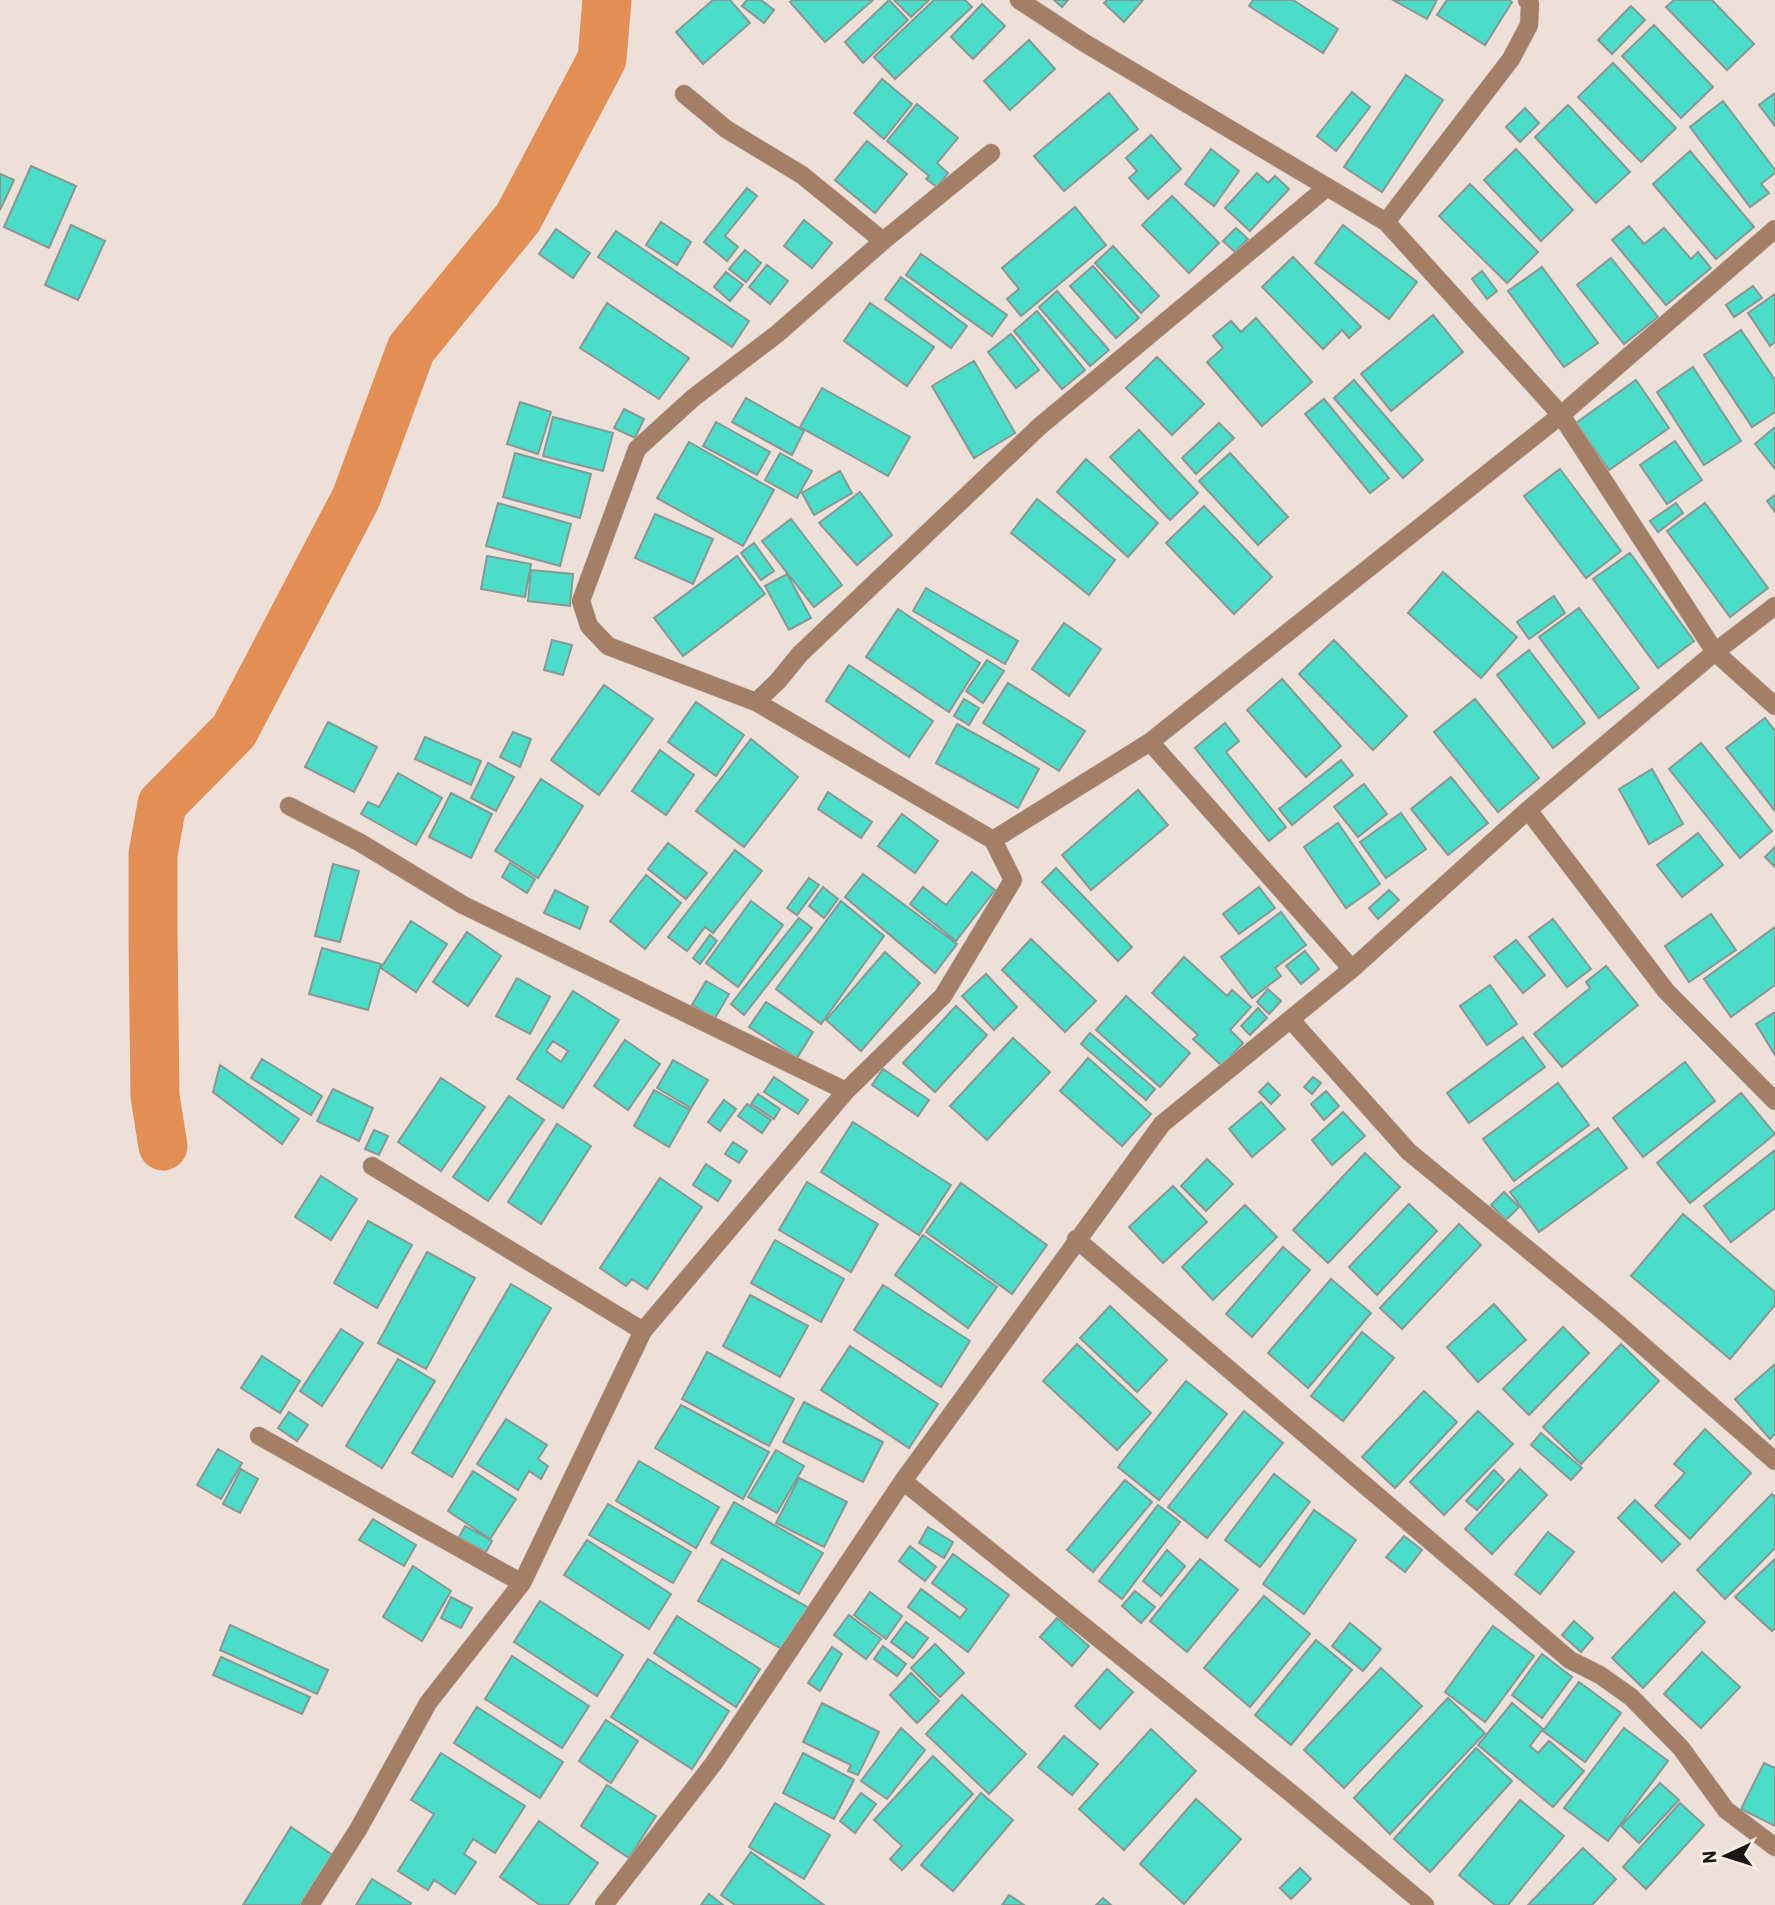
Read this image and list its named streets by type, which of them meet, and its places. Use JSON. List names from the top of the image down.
{
  "north": "left"
}
